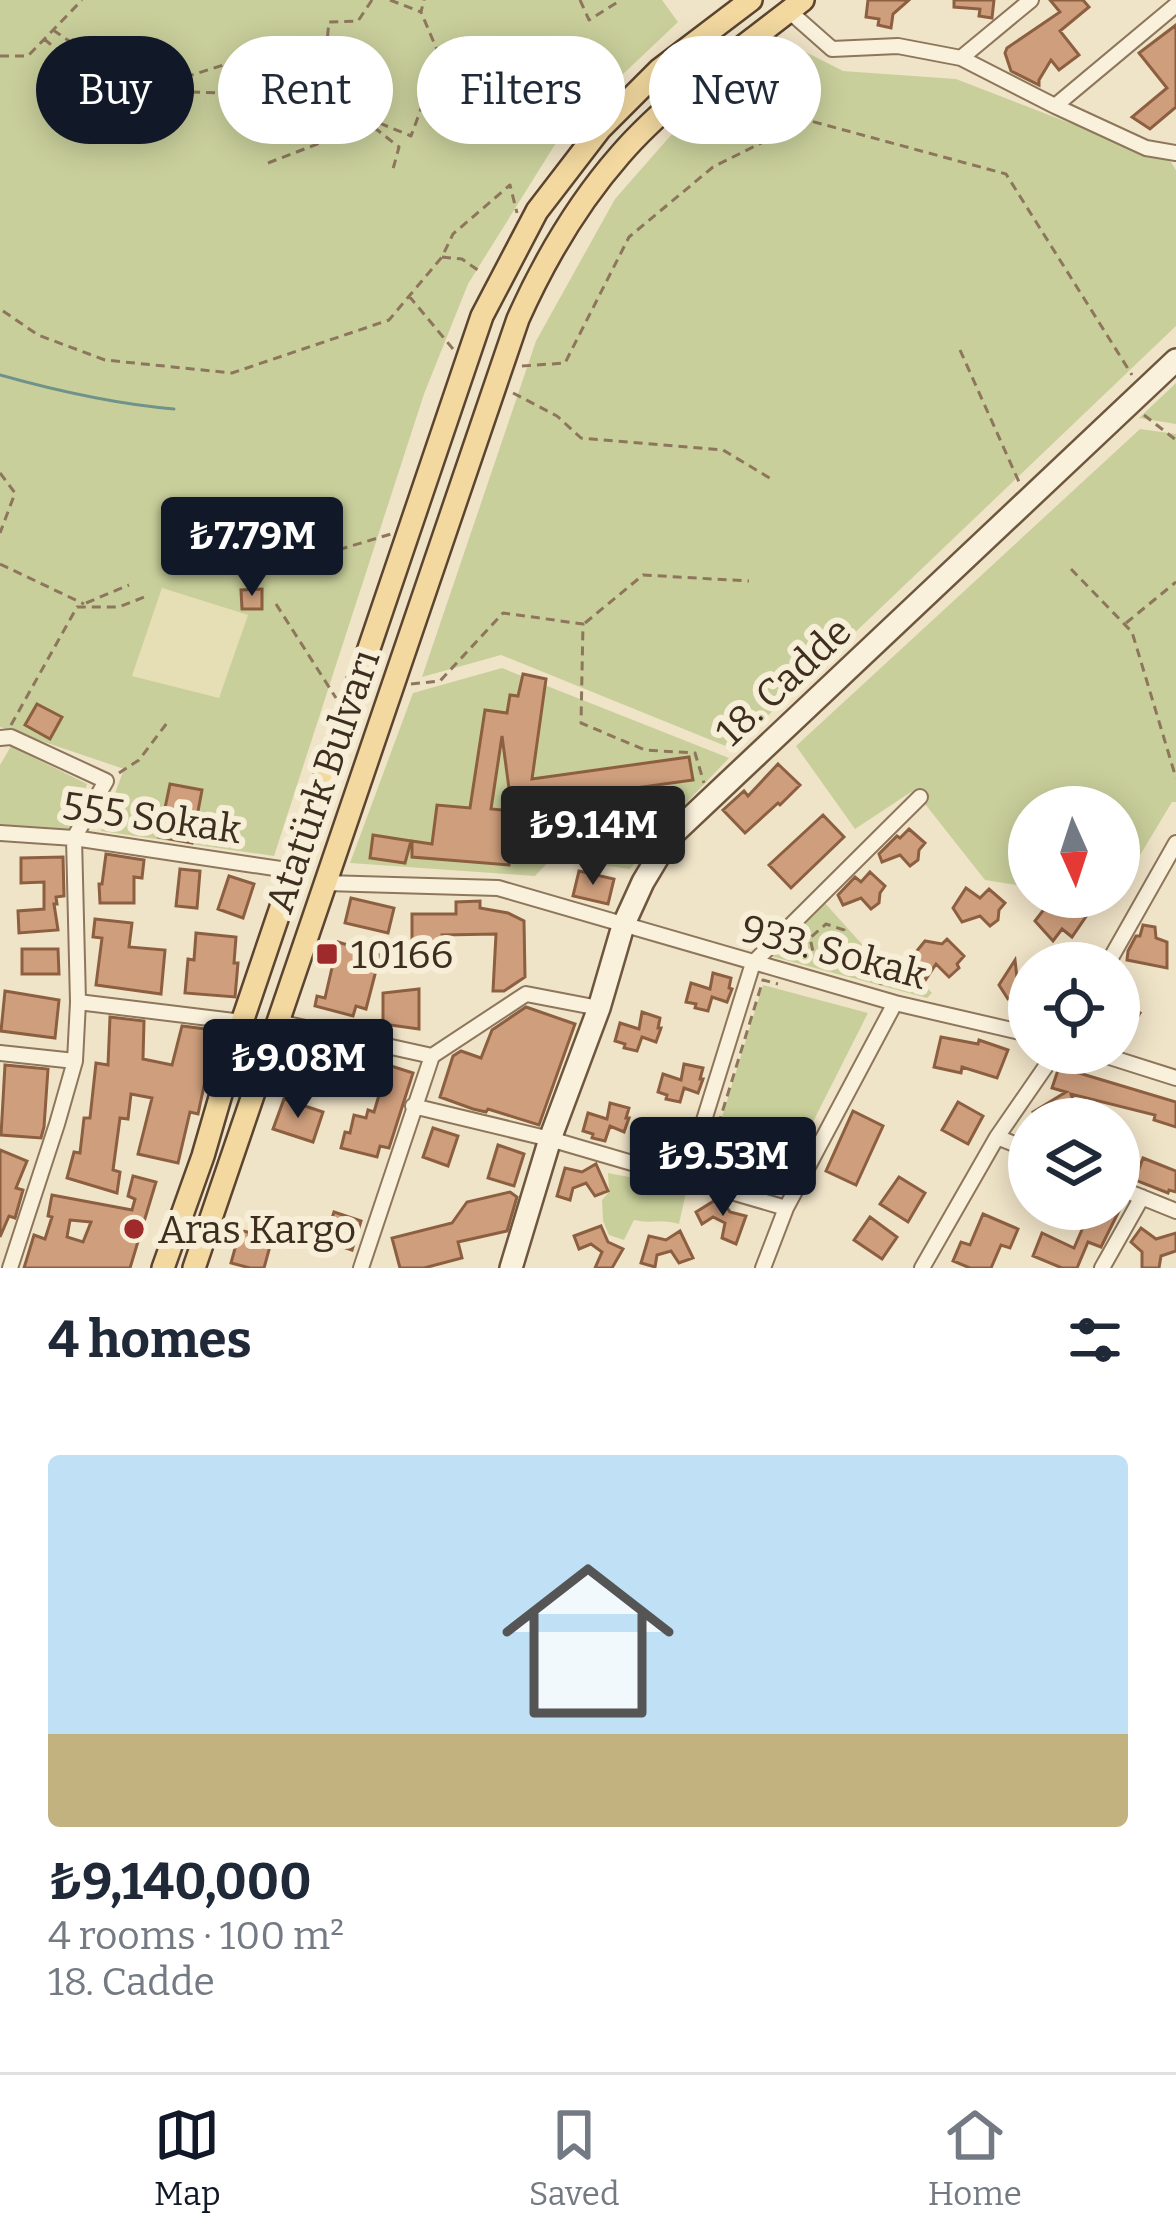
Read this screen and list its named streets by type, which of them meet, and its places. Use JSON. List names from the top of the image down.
{
  "streets": {
    "main road": ["Atatürk Bulvarı"],
    "street": ["18. Cadde", "555 Sokak", "933. Sokak"]
  },
  "crossings": [
    ["18. Cadde", "933. Sokak"],
    ["Atatürk Bulvarı", "555 Sokak"],
    ["Atatürk Bulvarı", "933. Sokak"]
  ],
  "places": {
    "transit": ["10166"],
    "other": ["Aras Kargo"]
  },
  "north": "bottom",
  "page": {
    "chip": [
      "Buy",
      "Rent",
      "Filters",
      "New"
    ],
    "price": [
      "₺7.79M",
      "₺9.14M",
      "₺9.08M",
      "₺9.53M"
    ],
    "heading": "4 homes",
    "list": [
      {
        "name": "₺9,140,000",
        "note": "4 rooms · 100 m² · 18. Cadde"
      }
    ],
    "tabs": ["Map", "Saved", "Home"]
  }
}
